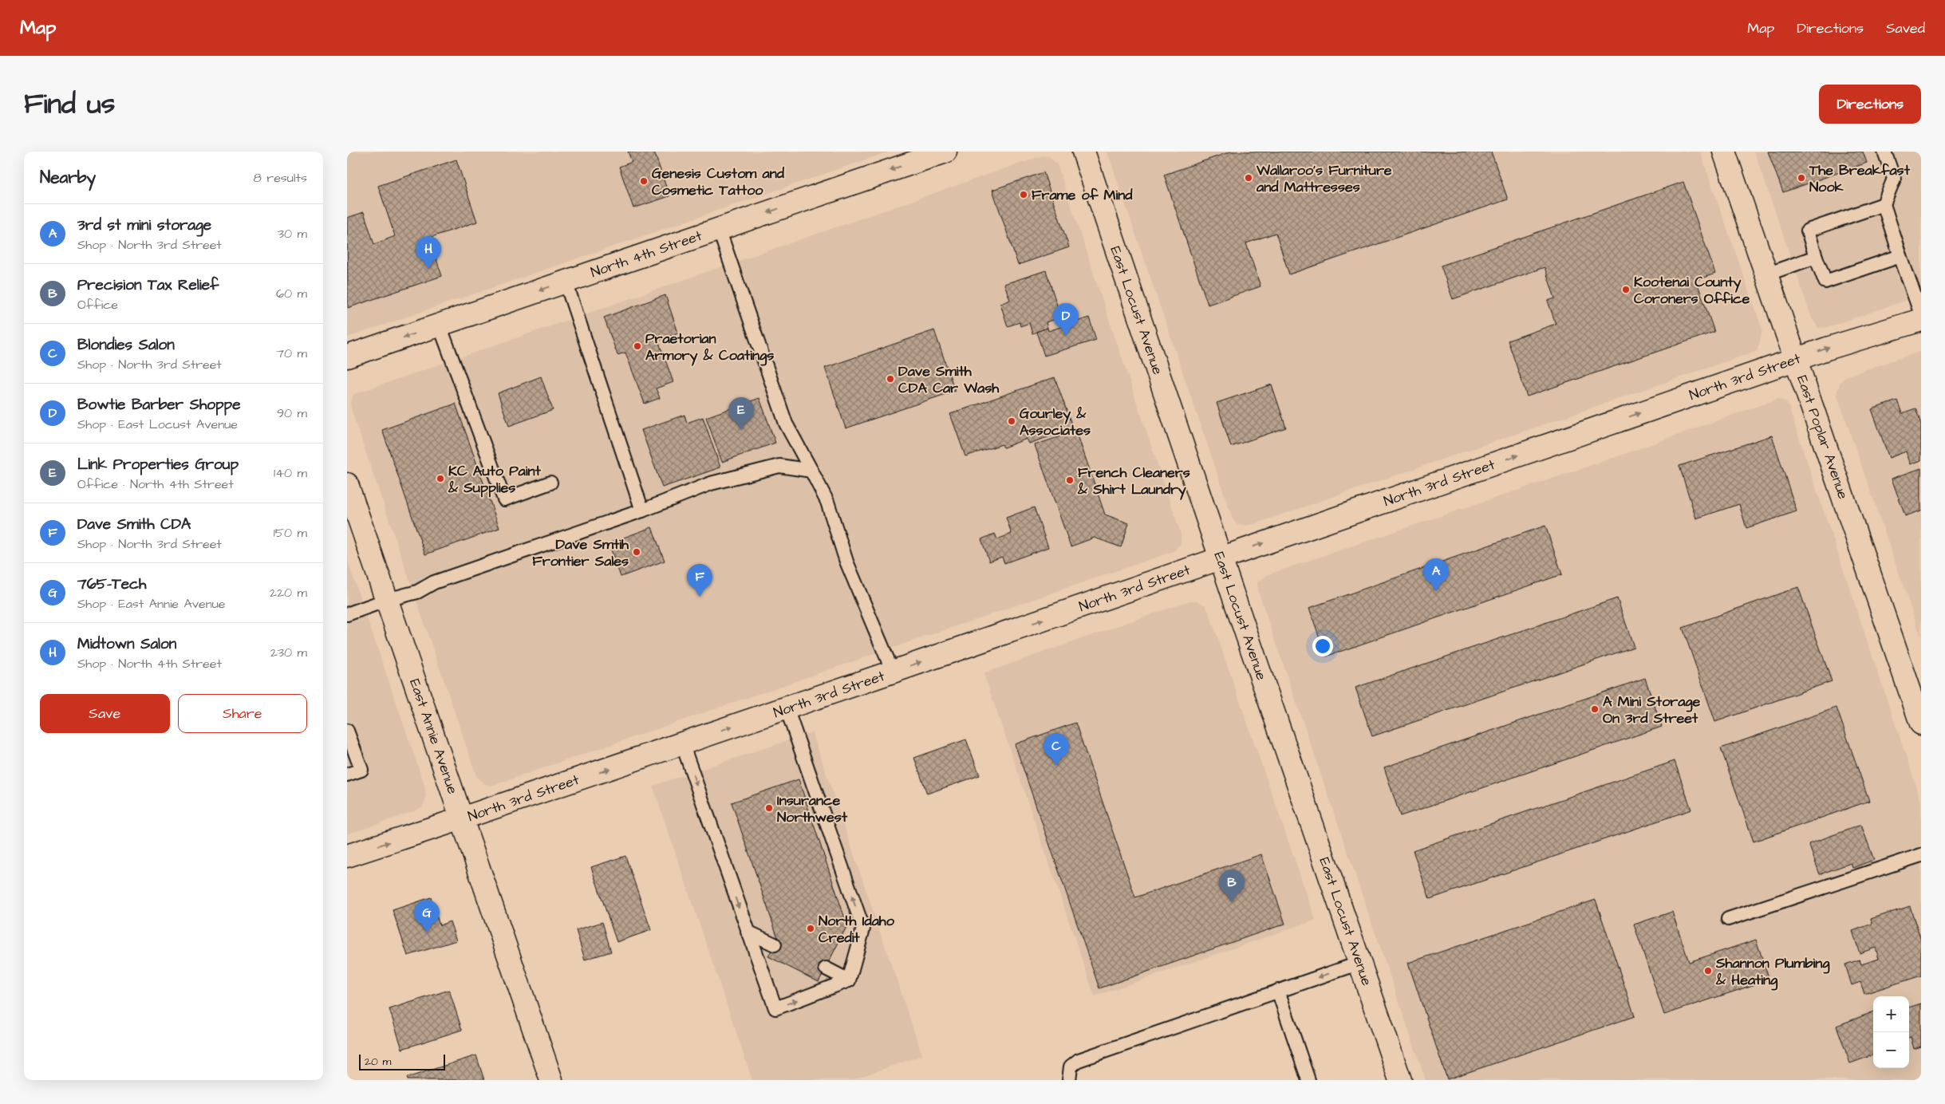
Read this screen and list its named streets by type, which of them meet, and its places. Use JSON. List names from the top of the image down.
{
  "streets": {
    "main road": [
      "North 4th Street",
      "East Locust Avenue",
      "North 3rd Street",
      "East Poplar Avenue",
      "East Annie Avenue"
    ]
  },
  "crossings": [
    ["East Locust Avenue", "North 3rd Street"],
    ["North 3rd Street", "East Poplar Avenue"],
    ["North 3rd Street", "East Annie Avenue"]
  ],
  "one_way": ["North 4th Street", "North 3rd Street"],
  "places": [
    "Wallaroo's Furniture and Mattresses",
    "The Breakfast Nook",
    "Genesis Custom and Cosmetic Tattoo",
    "Frame of Mind",
    "Kootenai County Coroners Office",
    "Praetorian Armory & Coatings",
    "Dave Smith CDA Car Wash",
    "Gourley & Associates",
    "KC Auto Paint & Supplies",
    "French Cleaners & Shirt Laundry",
    "Dave Smtih Frontier Sales",
    "A Mini Storage On 3rd Street",
    "Insurance Northwest",
    "North Idaho Credit",
    "Shannon Plumbing & Heating"
  ],
  "scale_bar": "20 m",
  "page": {
    "header": "Map",
    "nav": ["Map", "Directions", "Saved"],
    "title": "Find us",
    "buttons": [
      "Directions",
      ["Save", "Share"]
    ],
    "heading": ["Nearby", "8 results"],
    "list": [
      {
        "mark": "A",
        "name": "3rd st mini storage",
        "note": "Shop · North 3rd Street",
        "value": "30 m"
      },
      {
        "mark": "B",
        "name": "Precision Tax Relief",
        "note": "Office",
        "value": "60 m"
      },
      {
        "mark": "C",
        "name": "Blondies Salon",
        "note": "Shop · North 3rd Street",
        "value": "70 m"
      },
      {
        "mark": "D",
        "name": "Bowtie Barber Shoppe",
        "note": "Shop · East Locust Avenue",
        "value": "90 m"
      },
      {
        "mark": "E",
        "name": "Link Properties Group",
        "note": "Office · North 4th Street",
        "value": "140 m"
      },
      {
        "mark": "F",
        "name": "Dave Smith CDA",
        "note": "Shop · North 3rd Street",
        "value": "150 m"
      },
      {
        "mark": "G",
        "name": "765-Tech",
        "note": "Shop · East Annie Avenue",
        "value": "220 m"
      },
      {
        "mark": "H",
        "name": "Midtown Salon",
        "note": "Shop · North 4th Street",
        "value": "230 m"
      }
    ],
    "pins": [
      "H",
      "D",
      "E",
      "A",
      "F",
      "C",
      "B",
      "G"
    ],
    "map_buttons": ["+", "−"],
    "scale": "20 m"
  }
}
